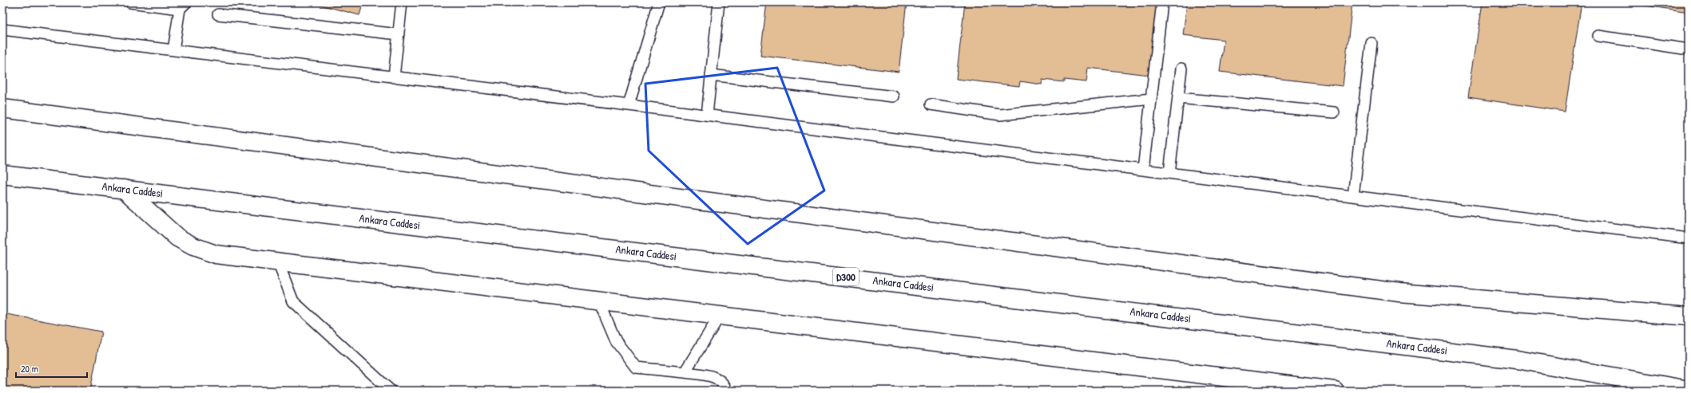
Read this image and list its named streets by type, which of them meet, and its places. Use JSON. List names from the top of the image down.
{
  "streets": {
    "main road": ["Ankara Caddesi", "D300"]
  },
  "scale_bar": "20 m"
}
